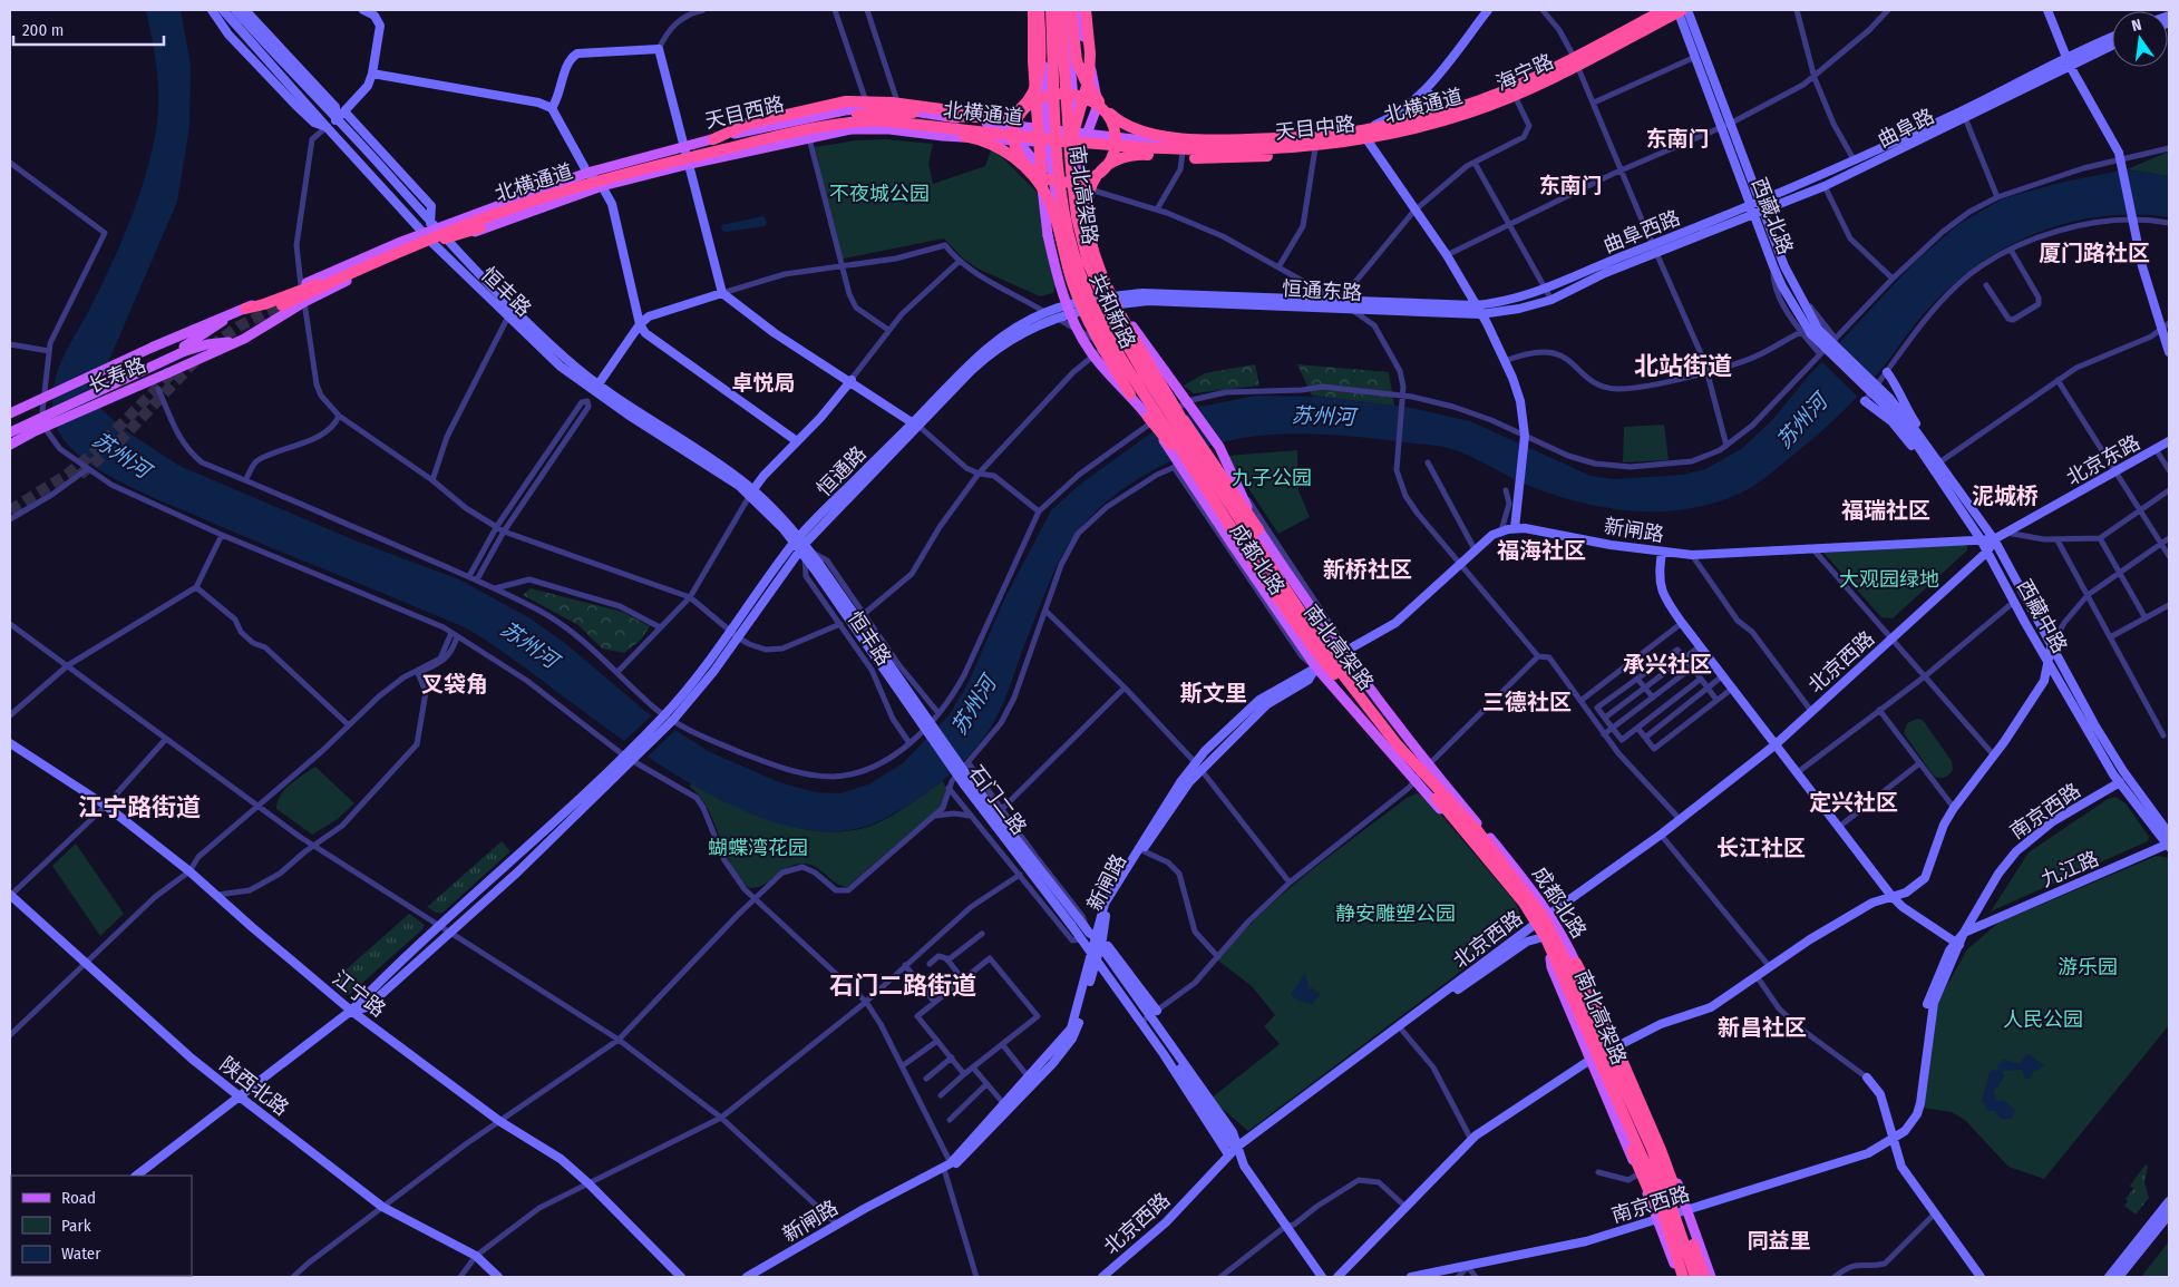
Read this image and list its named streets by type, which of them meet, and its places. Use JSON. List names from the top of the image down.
{
  "streets": {
    "highway": ["北横通道", "南北高架路"],
    "main road": [
      "海宁路",
      "天目西路",
      "天目中路",
      "曲阜路",
      "西藏北路",
      "曲阜西路",
      "恒通东路",
      "恒丰路",
      "共和新路",
      "长寿路",
      "北京东路",
      "恒通路",
      "新闸路",
      "成都北路",
      "西藏中路",
      "北京西路",
      "石门二路",
      "南京西路",
      "九江路",
      "江宁路",
      "陕西北路"
    ]
  },
  "crossings": [
    ["海宁路", "北横通道"],
    ["海宁路", "天目中路"],
    ["海宁路", "西藏北路"],
    ["北横通道", "天目中路"],
    ["北横通道", "西藏北路"],
    ["天目西路", "天目中路"],
    ["天目西路", "恒丰路"],
    ["天目西路", "共和新路"],
    ["天目西路", "成都北路"],
    ["天目中路", "共和新路"],
    ["曲阜路", "西藏北路"],
    ["曲阜路", "曲阜西路"],
    ["南北高架路", "南京西路"],
    ["西藏北路", "曲阜西路"],
    ["西藏北路", "西藏中路"],
    ["曲阜西路", "恒通东路"],
    ["恒通东路", "共和新路"],
    ["恒通东路", "恒通路"],
    ["恒通东路", "成都北路"],
    ["恒丰路", "长寿路"],
    ["恒丰路", "恒通路"],
    ["恒丰路", "石门二路"],
    ["共和新路", "恒通路"],
    ["共和新路", "成都北路"],
    ["北京东路", "新闸路"],
    ["北京东路", "西藏中路"],
    ["北京东路", "北京西路"],
    ["新闸路", "成都北路"],
    ["新闸路", "西藏中路"],
    ["新闸路", "北京西路"],
    ["新闸路", "石门二路"],
    ["成都北路", "北京西路"],
    ["西藏中路", "北京西路"],
    ["西藏中路", "南京西路"],
    ["西藏中路", "九江路"],
    ["北京西路", "石门二路"],
    ["南京西路", "九江路"]
  ],
  "districts": [
    "东南门",
    "东南门",
    "厦门路社区",
    "北站街道",
    "卓悦局",
    "泥城桥",
    "福瑞社区",
    "福海社区",
    "新桥社区",
    "承兴社区",
    "叉袋角",
    "斯文里",
    "三德社区",
    "定兴社区",
    "江宁路街道",
    "长江社区",
    "石门二路街道",
    "新昌社区",
    "同益里"
  ],
  "water": ["苏州河"],
  "parks": [
    "不夜城公园",
    "九子公园",
    "大观园绿地",
    "蝴蝶湾花园",
    "静安雕塑公园",
    "游乐园",
    "人民公园"
  ],
  "legend": ["Road", "Park", "Water"],
  "scale_bar": "200 m",
  "north": "top"
}
